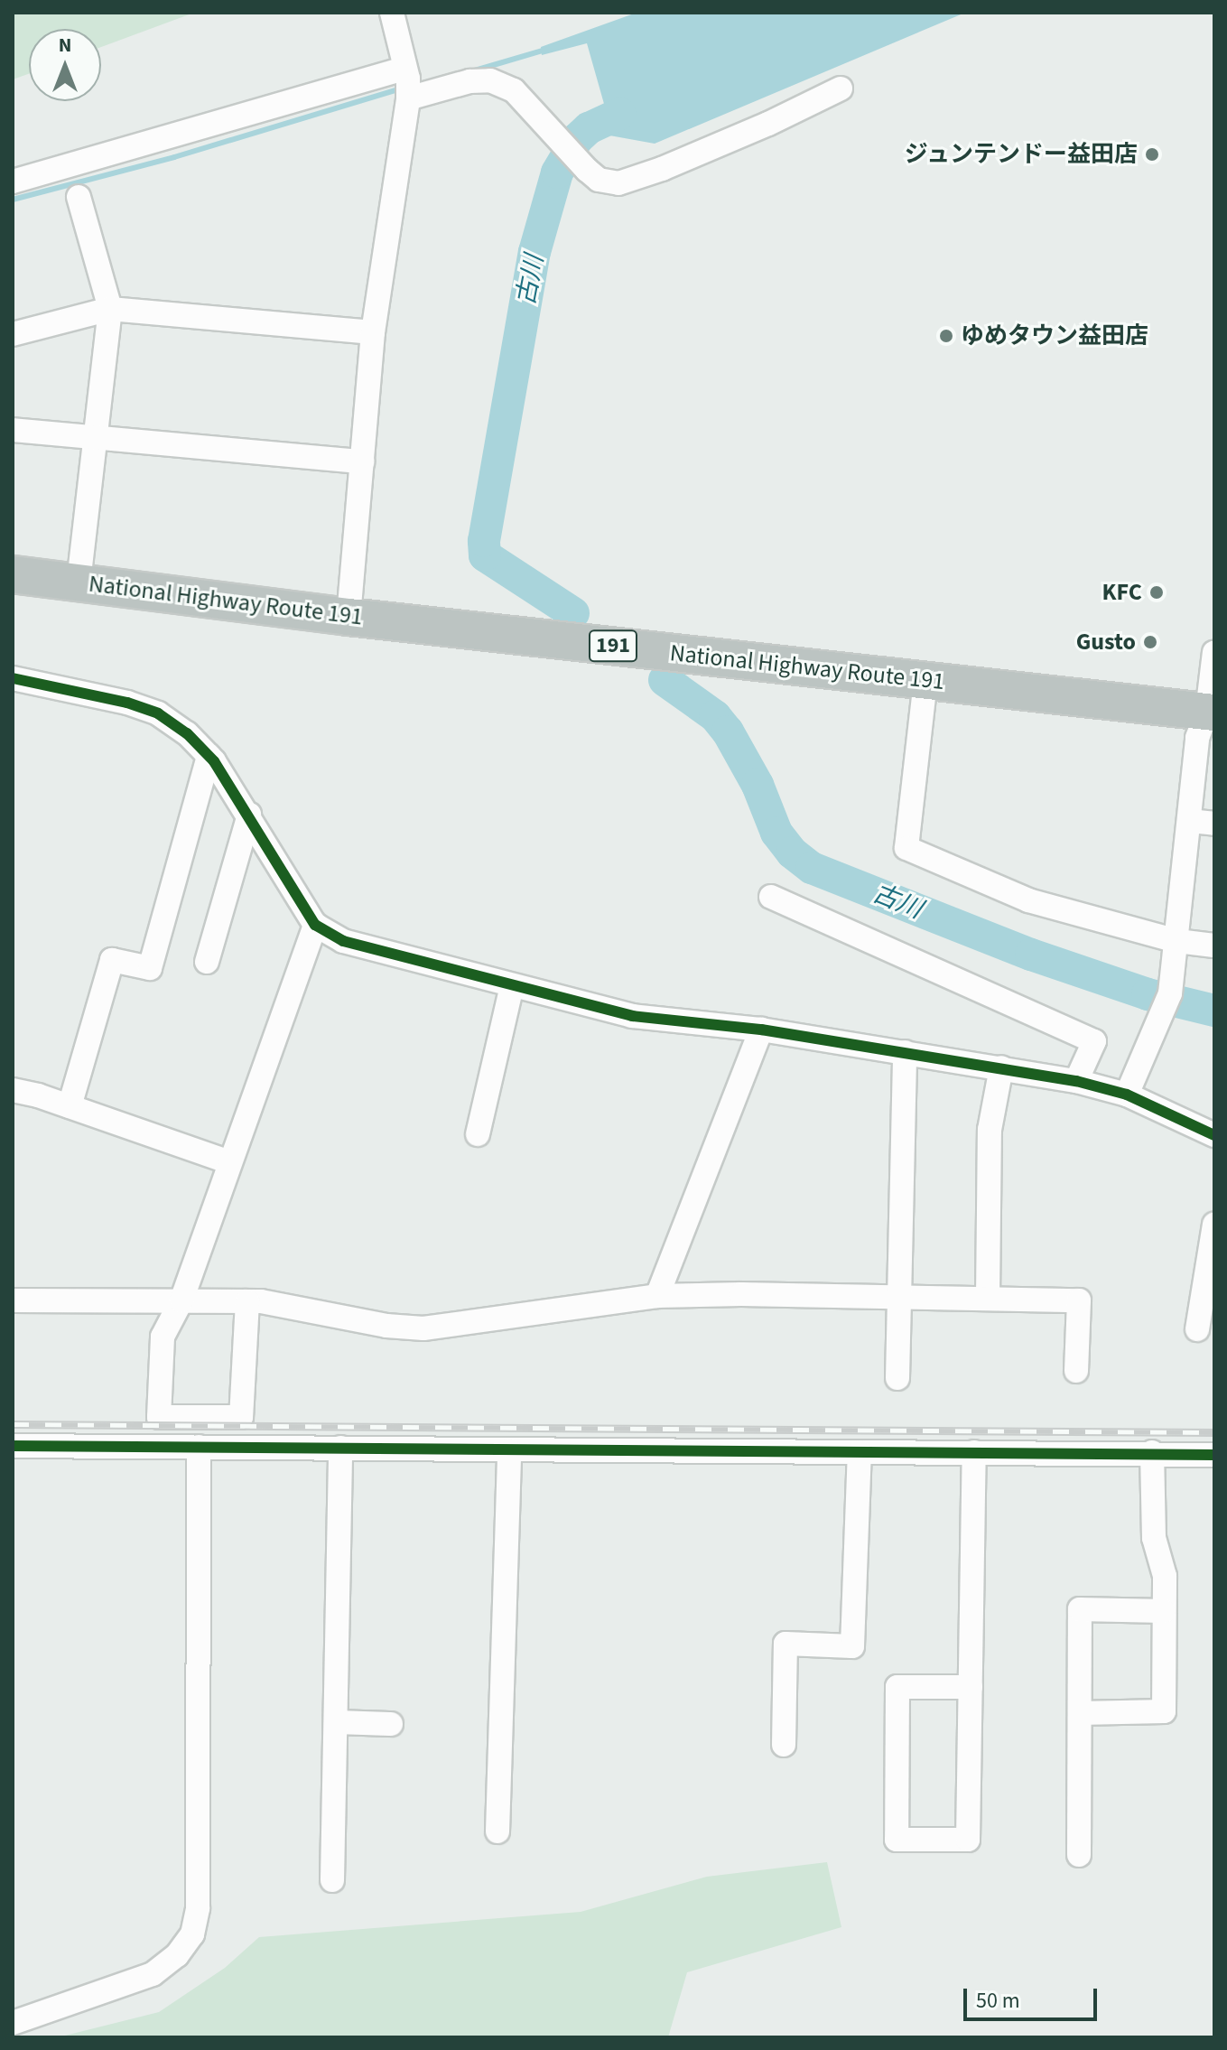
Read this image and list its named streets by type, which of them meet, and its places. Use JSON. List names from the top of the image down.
{
  "streets": {
    "highway": ["National Highway Route 191", "191"]
  },
  "water": ["古川"],
  "places": [
    "ジュンテンドー益田店",
    "ゆめタウン益田店",
    "KFC",
    "Gusto"
  ],
  "scale_bar": "50 m",
  "north": "top"
}
